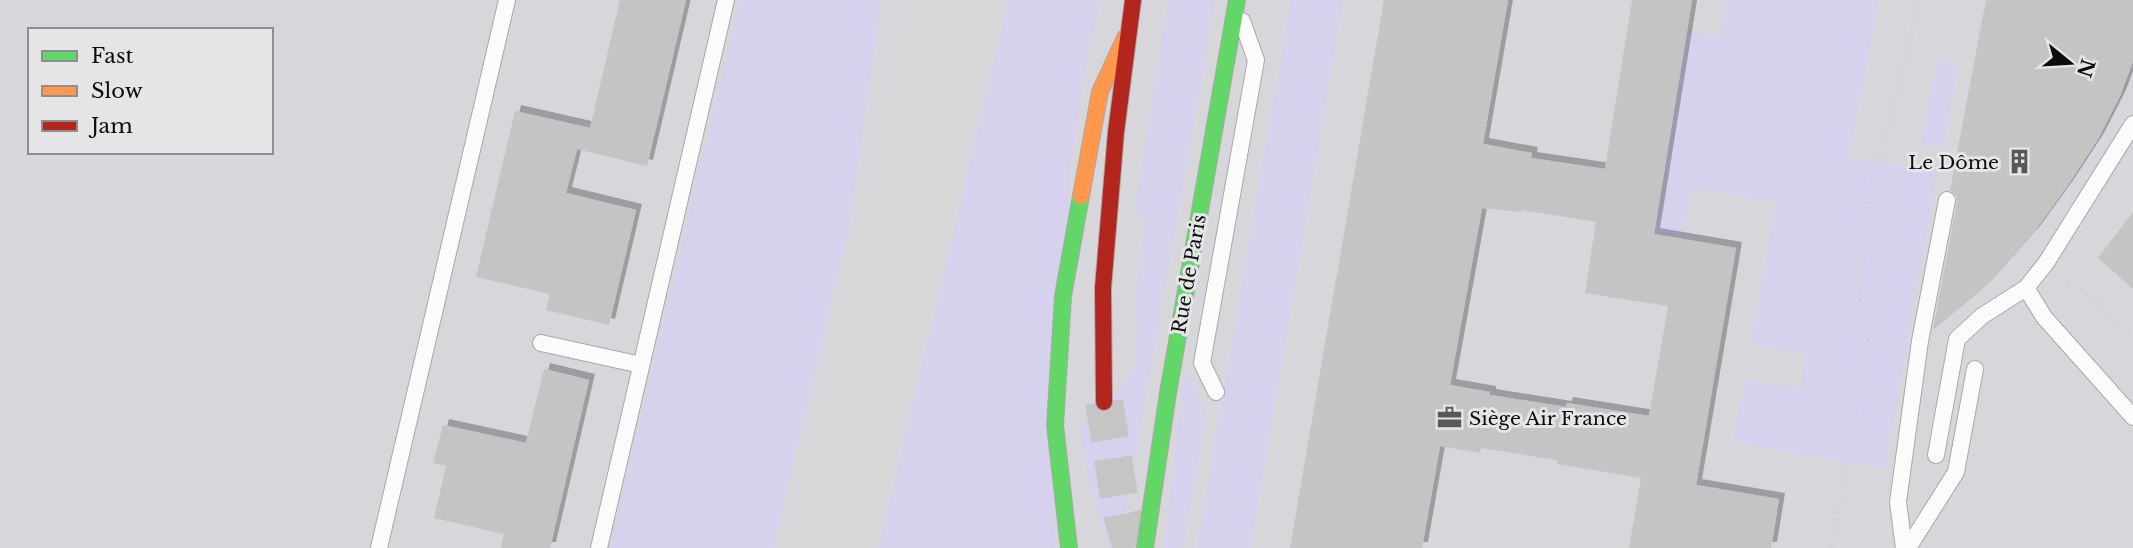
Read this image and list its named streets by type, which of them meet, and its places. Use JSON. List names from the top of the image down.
{
  "streets": {
    "street": ["Rue de Paris"]
  },
  "places": {
    "building": ["Le Dôme"],
    "office": ["Siège Air France"]
  },
  "legend": ["Fast", "Slow", "Jam"],
  "north": "right"
}
